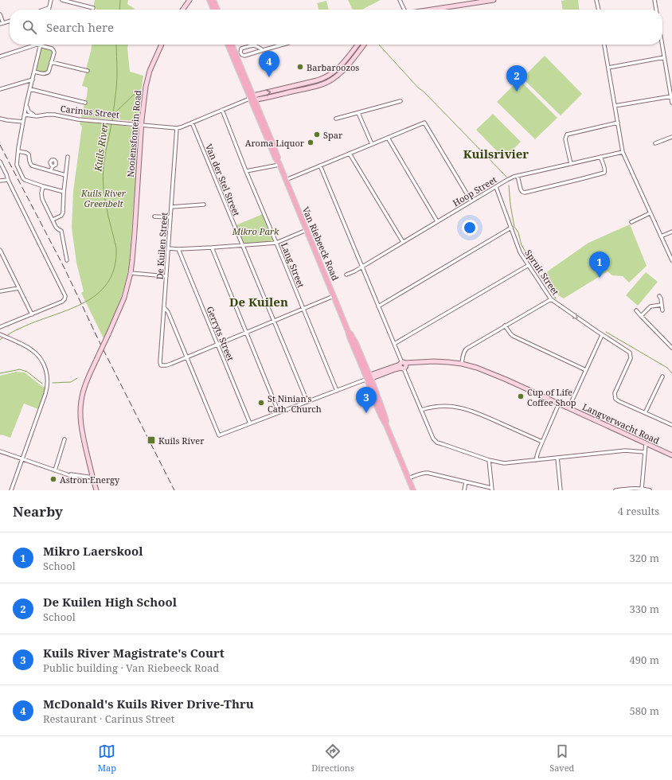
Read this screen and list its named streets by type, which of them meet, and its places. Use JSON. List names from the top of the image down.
{
  "streets": {
    "main road": ["Van Riebeeck Road"],
    "street": [
      "Carinus Street",
      "Nooiensfontein Road",
      "Van der Stel Street",
      "Hoop Street",
      "De Kuilen Street",
      "Lang Street",
      "Spruit Street",
      "Gerryts Street",
      "Langverwacht Road"
    ]
  },
  "crossings": [
    ["Carinus Street", "Nooiensfontein Road"],
    ["Carinus Street", "Van der Stel Street"],
    ["Carinus Street", "Van Riebeeck Road"],
    ["Carinus Street", "De Kuilen Street"],
    ["Carinus Street", "Lang Street"],
    ["Hoop Street", "Spruit Street"],
    ["Van Riebeeck Road", "Langverwacht Road"]
  ],
  "districts": ["Kuilsrivier", "De Kuilen"],
  "water": ["Kuils River"],
  "parks": ["Kuils River Greenbelt", "Mikro Park"],
  "places": {
    "other": [
      "Barbaroozos",
      "Spar",
      "Aroma Liquor",
      "Cup of Life Coffee Shop",
      "St Ninian's Cath. Church",
      "Astron Energy"
    ],
    "transit": ["Kuils River"]
  },
  "page": {
    "search": "Search here",
    "pins": [
      "4",
      "2",
      "1",
      "3"
    ],
    "heading": ["Nearby", "4 results"],
    "list": [
      {
        "mark": "1",
        "name": "Mikro Laerskool",
        "note": "School",
        "value": "320 m"
      },
      {
        "mark": "2",
        "name": "De Kuilen High School",
        "note": "School",
        "value": "330 m"
      },
      {
        "mark": "3",
        "name": "Kuils River Magistrate's Court",
        "note": "Public building · Van Riebeeck Road",
        "value": "490 m"
      },
      {
        "mark": "4",
        "name": "McDonald's Kuils River Drive-Thru",
        "note": "Restaurant · Carinus Street",
        "value": "580 m"
      }
    ],
    "nav": ["Map", "Directions", "Saved"]
  }
}
